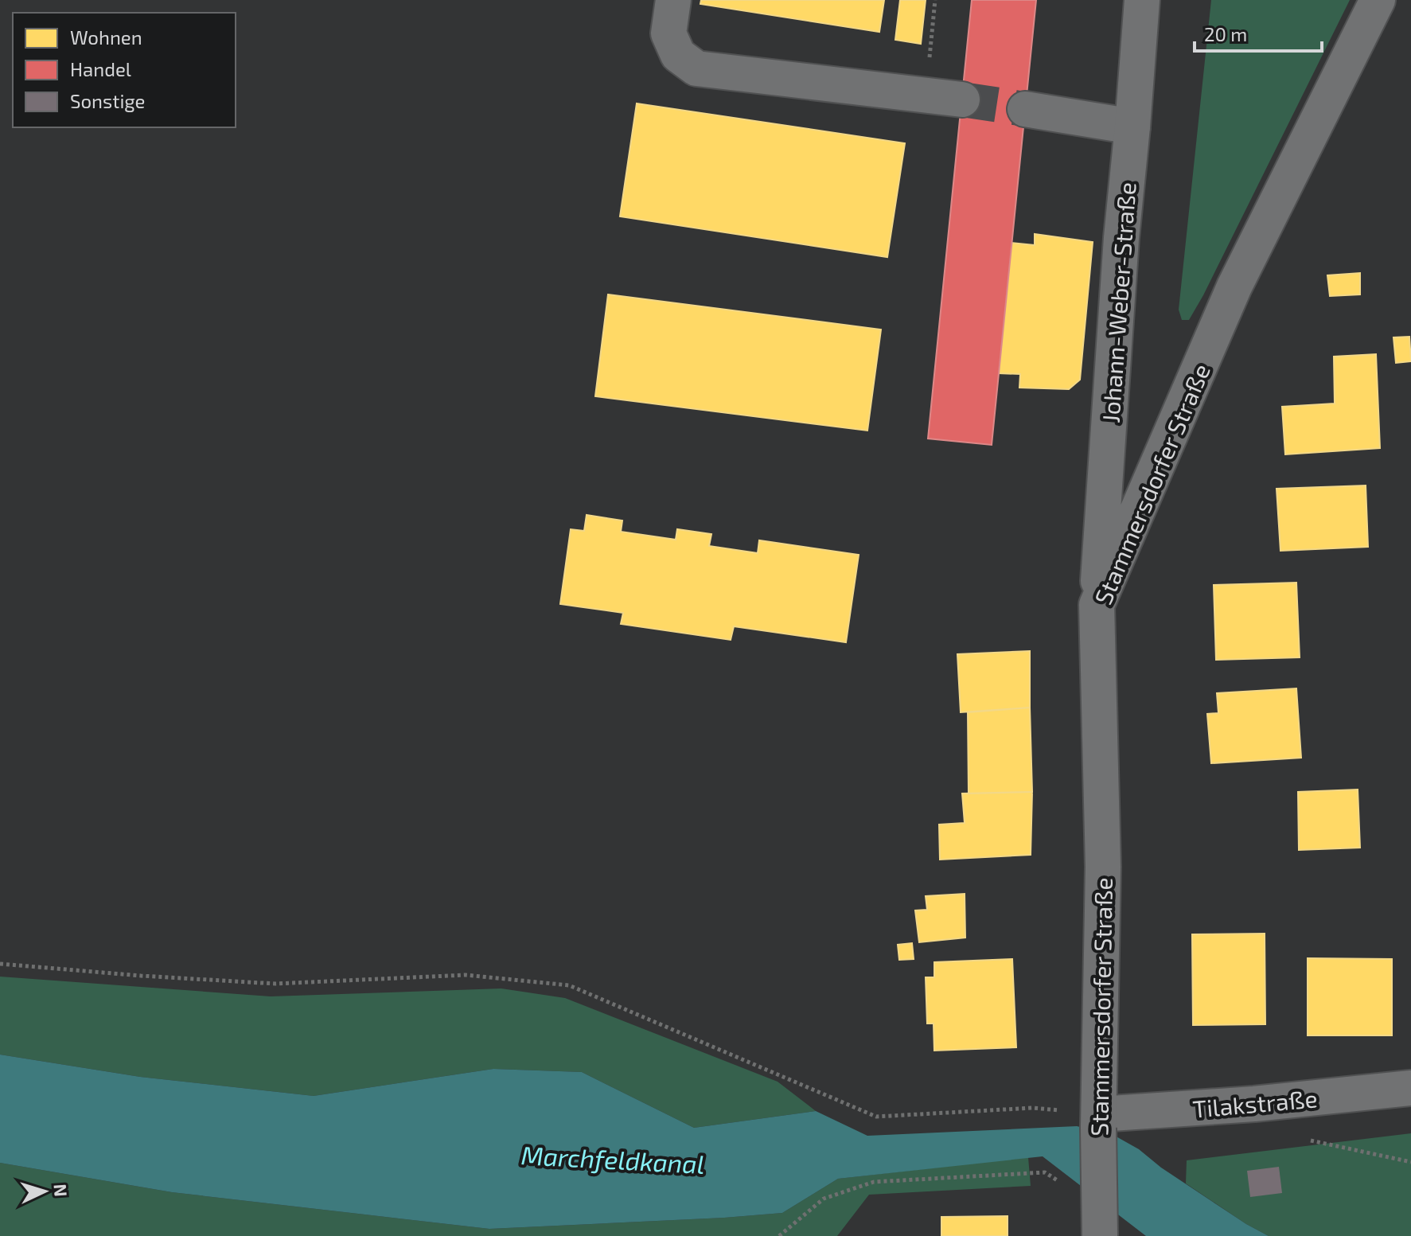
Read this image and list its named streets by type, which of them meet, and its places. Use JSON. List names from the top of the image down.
{
  "streets": {
    "main road": ["Johann-Weber-Straße", "Stammersdorfer Straße", "Tilakstraße"]
  },
  "crossings": [
    ["Johann-Weber-Straße", "Stammersdorfer Straße"],
    ["Stammersdorfer Straße", "Tilakstraße"]
  ],
  "water": ["Marchfeldkanal"],
  "legend": ["Wohnen", "Handel", "Sonstige"],
  "scale_bar": "20 m",
  "north": "right"
}
